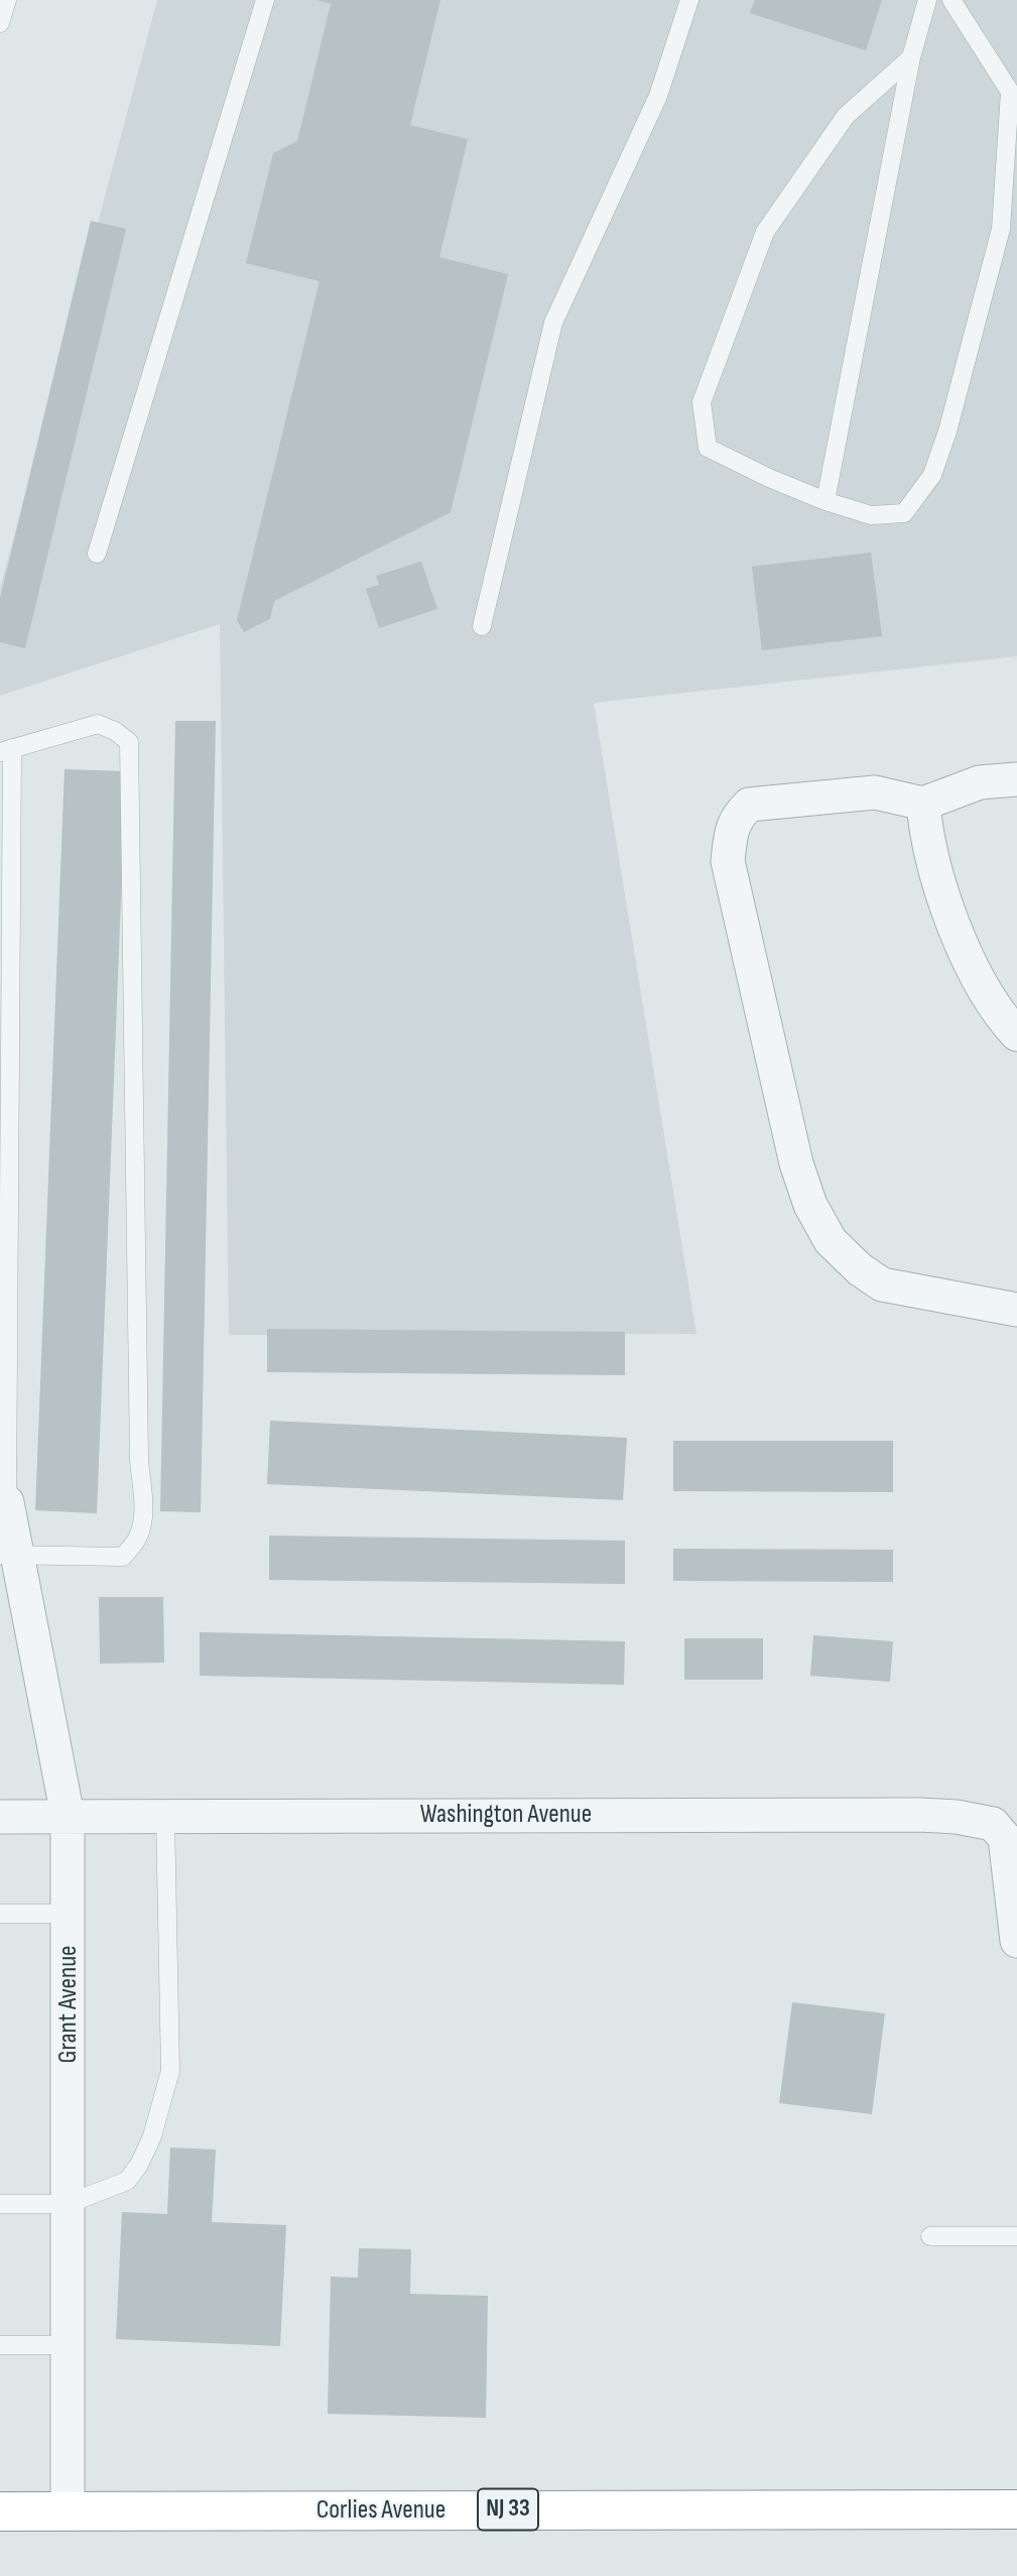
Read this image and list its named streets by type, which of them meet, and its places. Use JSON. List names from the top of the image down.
{
  "streets": {
    "highway": ["NJ 33", "Corlies Avenue"],
    "street": ["Washington Avenue", "Grant Avenue"]
  },
  "crossings": [
    ["Washington Avenue", "Grant Avenue"],
    ["Grant Avenue", "Corlies Avenue"]
  ]
}
